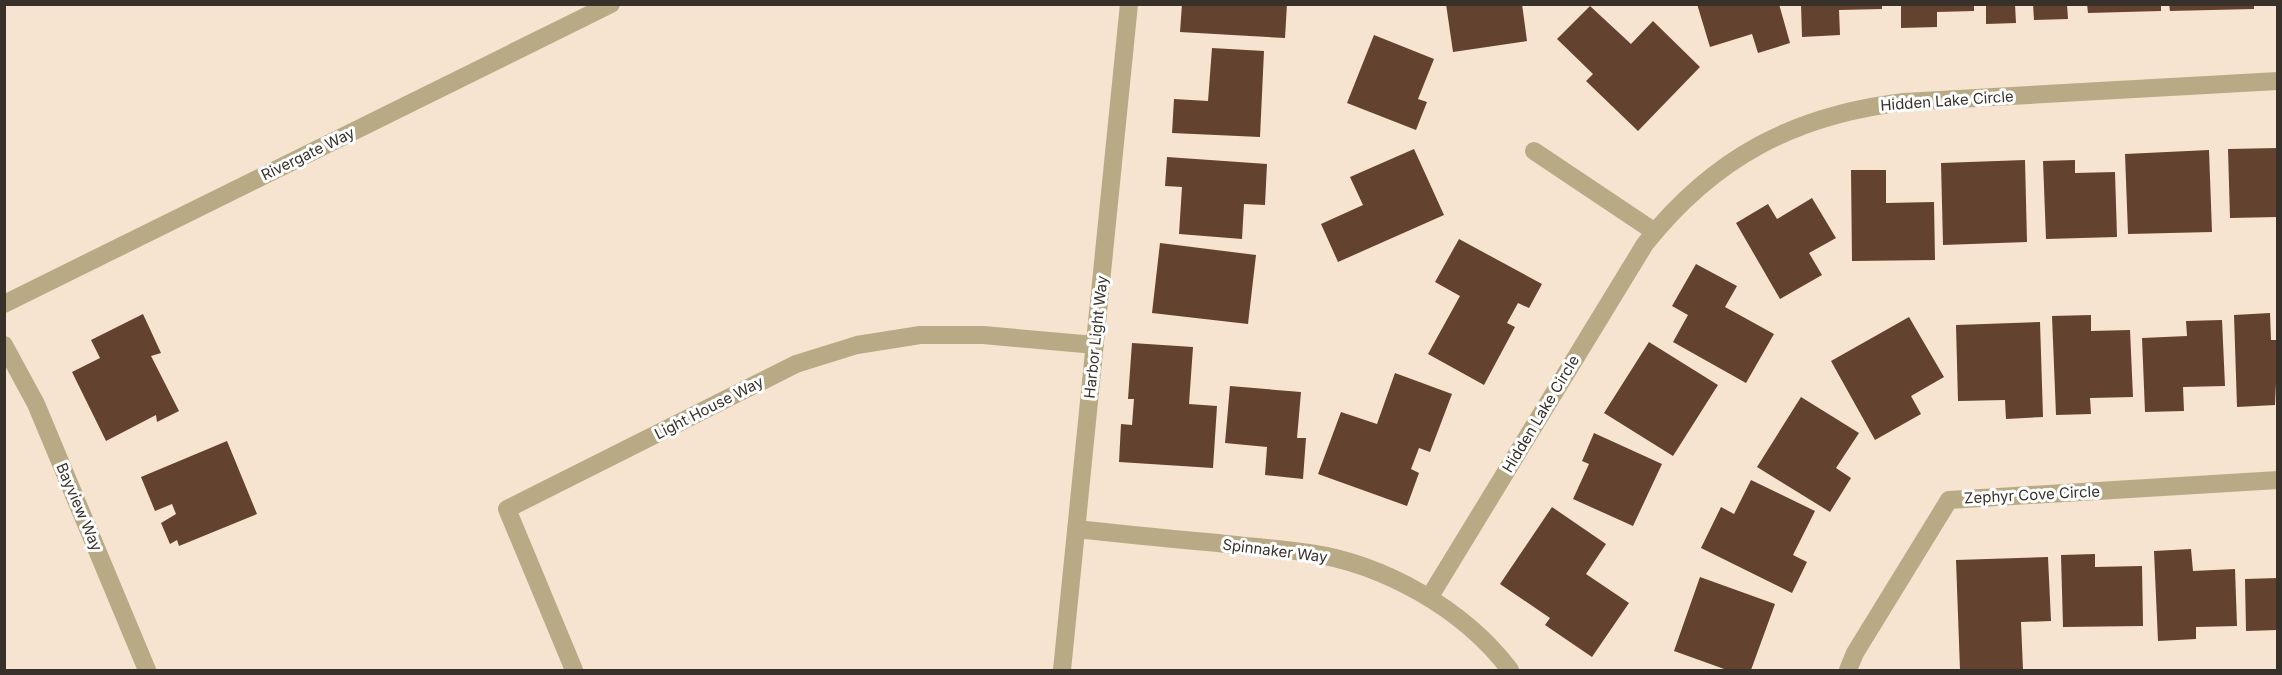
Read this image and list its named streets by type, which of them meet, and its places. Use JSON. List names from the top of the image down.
{
  "streets": {
    "street": [
      "Hidden Lake Circle",
      "Rivergate Way",
      "Harbor Light Way",
      "Light House Way",
      "Zephyr Cove Circle",
      "Bayview Way",
      "Spinnaker Way"
    ]
  },
  "crossings": [
    ["Hidden Lake Circle", "Spinnaker Way"],
    ["Harbor Light Way", "Light House Way"],
    ["Harbor Light Way", "Spinnaker Way"]
  ]
}
